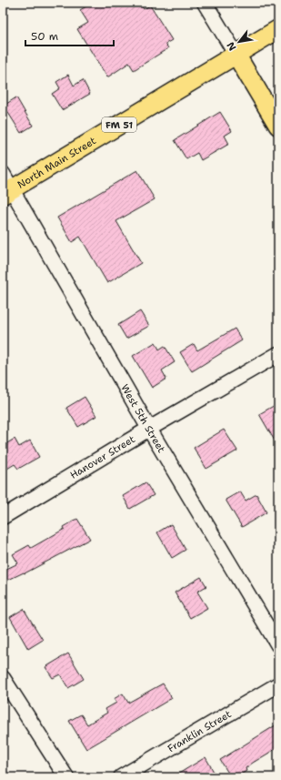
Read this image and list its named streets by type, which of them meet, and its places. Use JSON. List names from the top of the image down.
{
  "streets": {
    "main road": ["FM 51", "North Main Street"],
    "street": ["West 5th Street", "Hanover Street", "Franklin Street"]
  },
  "crossings": [
    ["North Main Street", "West 5th Street"],
    ["West 5th Street", "Hanover Street"]
  ],
  "scale_bar": "50 m",
  "north": "bottom left"
}
